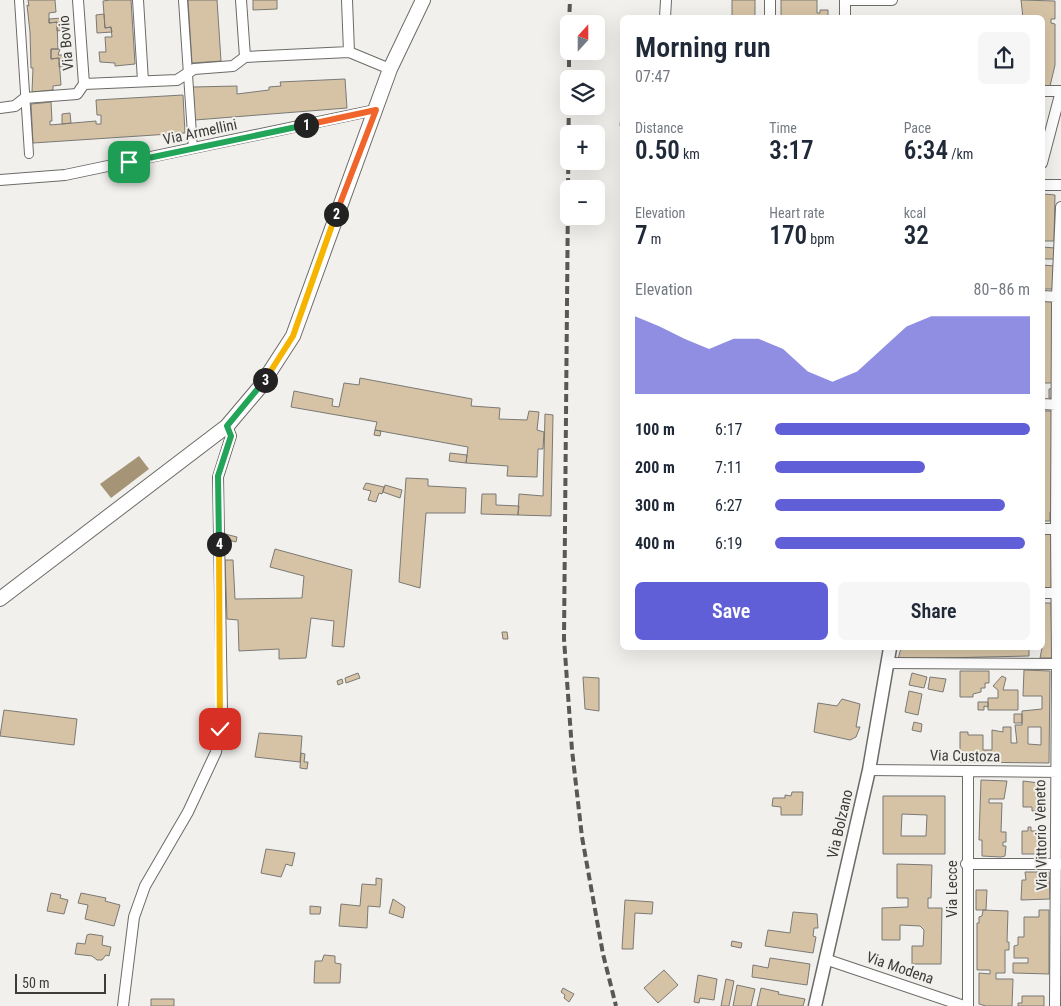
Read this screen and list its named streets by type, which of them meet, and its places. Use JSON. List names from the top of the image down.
{
  "streets": {
    "street": [
      "Via Bovio",
      "Via Armellini",
      "Via Custoza",
      "Via Bolzano",
      "Via Vittorio Veneto",
      "Via Lecce",
      "Via Modena"
    ]
  },
  "crossings": [
    ["Via Custoza", "Via Bolzano"],
    ["Via Custoza", "Via Vittorio Veneto"],
    ["Via Custoza", "Via Lecce"],
    ["Via Bolzano", "Via Modena"],
    ["Via Lecce", "Via Modena"]
  ],
  "scale_bar": "50 m",
  "north": "top",
  "page": {
    "map_buttons": ["+", "−"],
    "heading": ["Morning run", "07:47"],
    "stats": [
      ["Distance", "0.50 km"],
      ["Time", "3:17"],
      ["Pace", "6:34 /km"],
      ["Elevation", "7 m"],
      ["Heart rate", "170 bpm"],
      ["kcal", "32"]
    ],
    "pins": [
      "1",
      "2",
      "3",
      "4"
    ],
    "chart": ["Elevation", "80–86 m"],
    "list": [
      {
        "name": "100 m",
        "note": "6:17"
      },
      {
        "name": "200 m",
        "note": "7:11"
      },
      {
        "name": "300 m",
        "note": "6:27"
      },
      {
        "name": "400 m",
        "note": "6:19"
      }
    ],
    "buttons": ["Save", "Share"],
    "scale": "50 m"
  }
}
